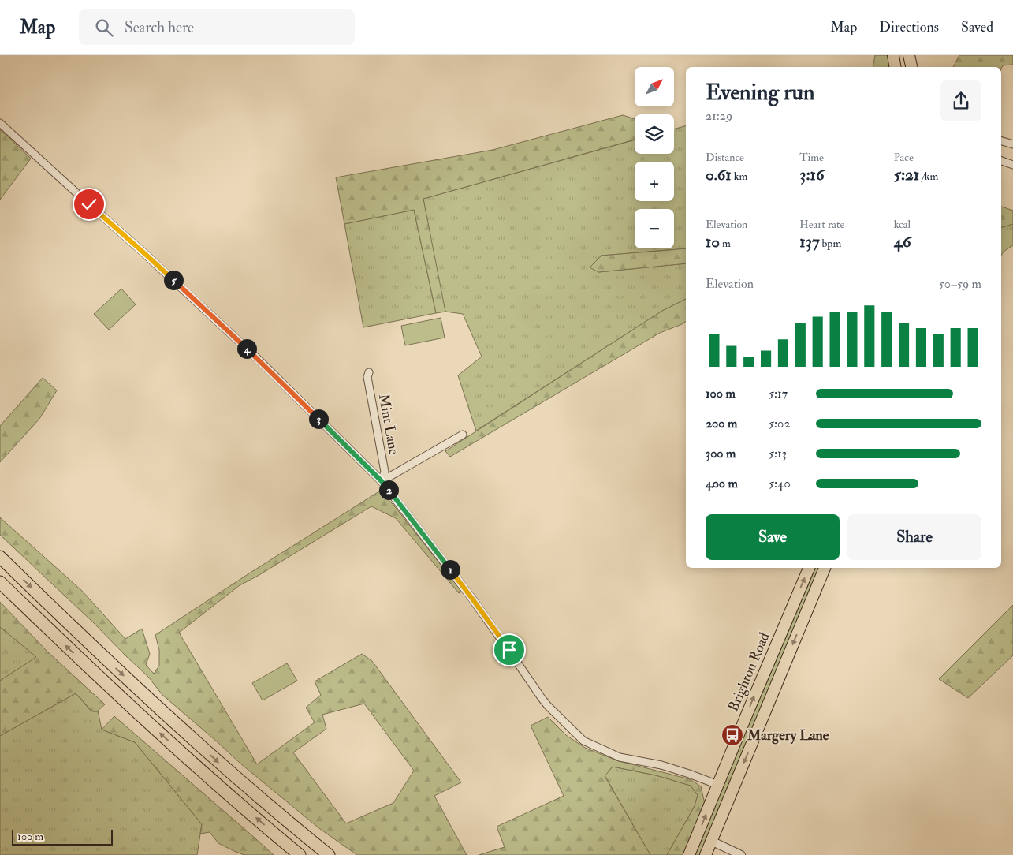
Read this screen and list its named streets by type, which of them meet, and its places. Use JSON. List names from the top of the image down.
{
  "streets": {
    "highway": ["Brighton Road"],
    "street": ["Mint Lane"]
  },
  "places": {
    "bus stop": ["Margery Lane"]
  },
  "scale_bar": "100 m",
  "north": "top right",
  "page": {
    "header": "Map",
    "search": "Search here",
    "nav": ["Map", "Directions", "Saved"],
    "map_buttons": ["+", "−"],
    "heading": ["Evening run", "21:29"],
    "stats": [
      ["Distance", "0.61 km"],
      ["Time", "3:16"],
      ["Pace", "5:21 /km"],
      ["Elevation", "10 m"],
      ["Heart rate", "137 bpm"],
      ["kcal", "46"]
    ],
    "chart": ["Elevation", "50–59 m"],
    "pins": [
      "5",
      "4",
      "3",
      "2",
      "1"
    ],
    "list": [
      {
        "name": "100 m",
        "note": "5:17"
      },
      {
        "name": "200 m",
        "note": "5:02"
      },
      {
        "name": "300 m",
        "note": "5:13"
      },
      {
        "name": "400 m",
        "note": "5:40"
      }
    ],
    "buttons": ["Save", "Share"],
    "scale": "100 m"
  }
}
